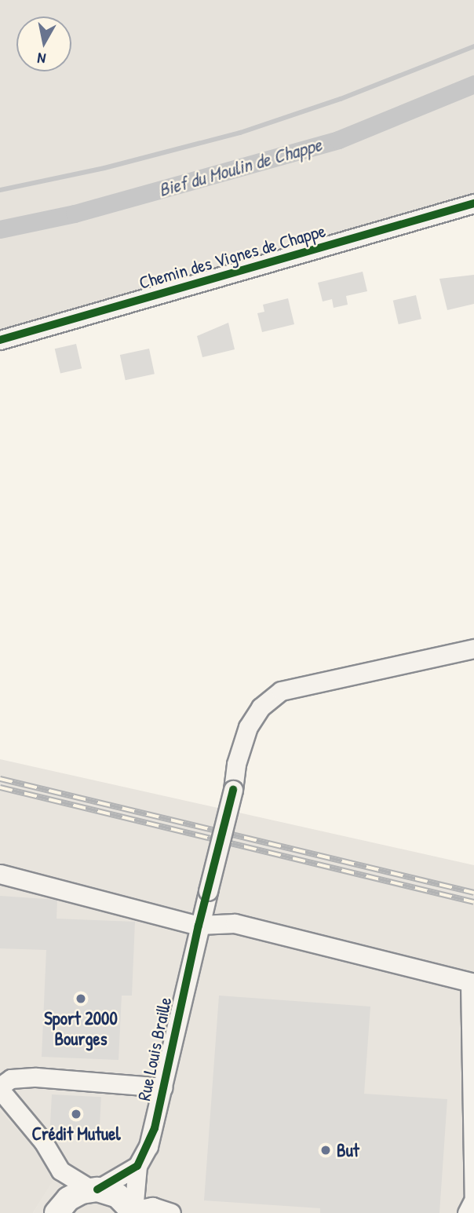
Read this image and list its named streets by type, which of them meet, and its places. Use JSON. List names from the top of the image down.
{
  "streets": {
    "street": ["Chemin des Vignes de Chappe", "Rue Louis Braille"]
  },
  "water": ["Bief du Moulin de Chappe"],
  "places": ["Sport 2000 Bourges", "Crédit Mutuel", "But"],
  "north": "bottom"
}
